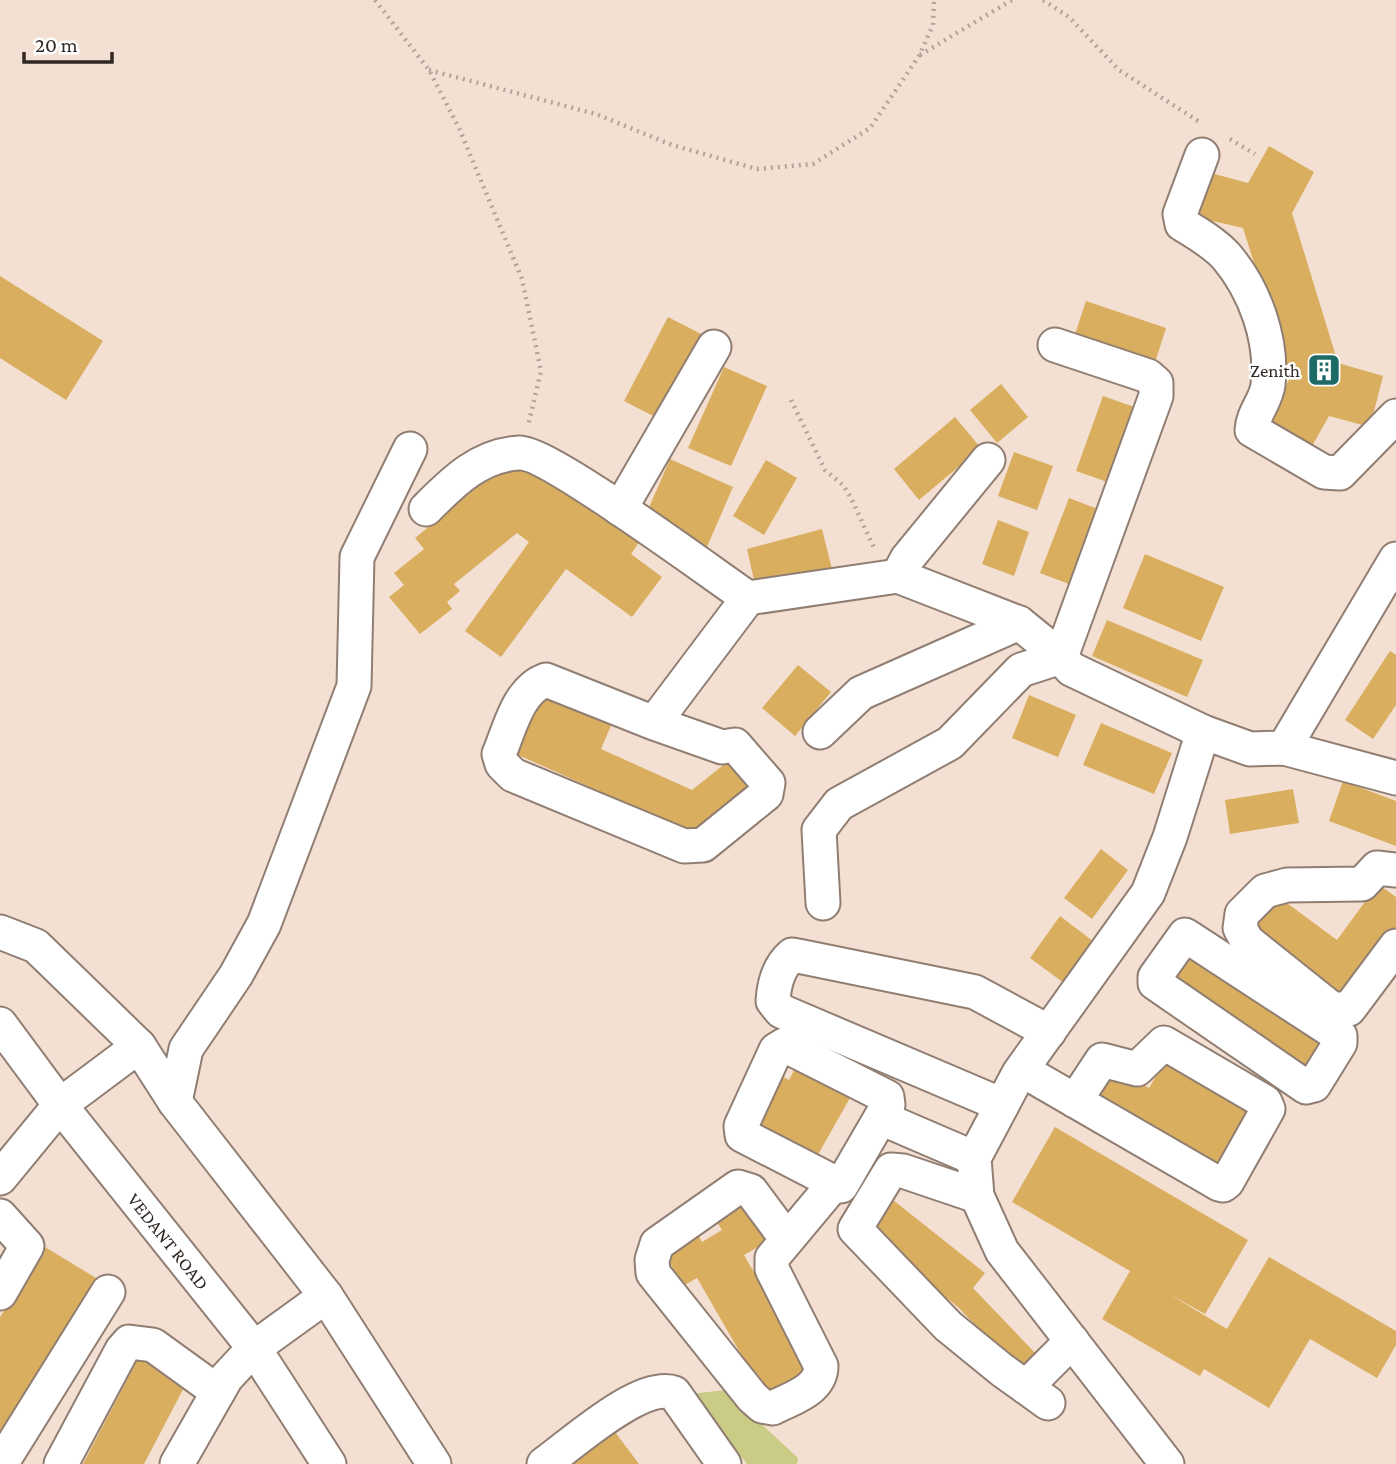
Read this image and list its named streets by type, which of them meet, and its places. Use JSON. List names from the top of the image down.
{
  "streets": {
    "street": ["VEDANT ROAD"]
  },
  "places": {
    "building": ["Zenith"]
  },
  "scale_bar": "20 m"
}
